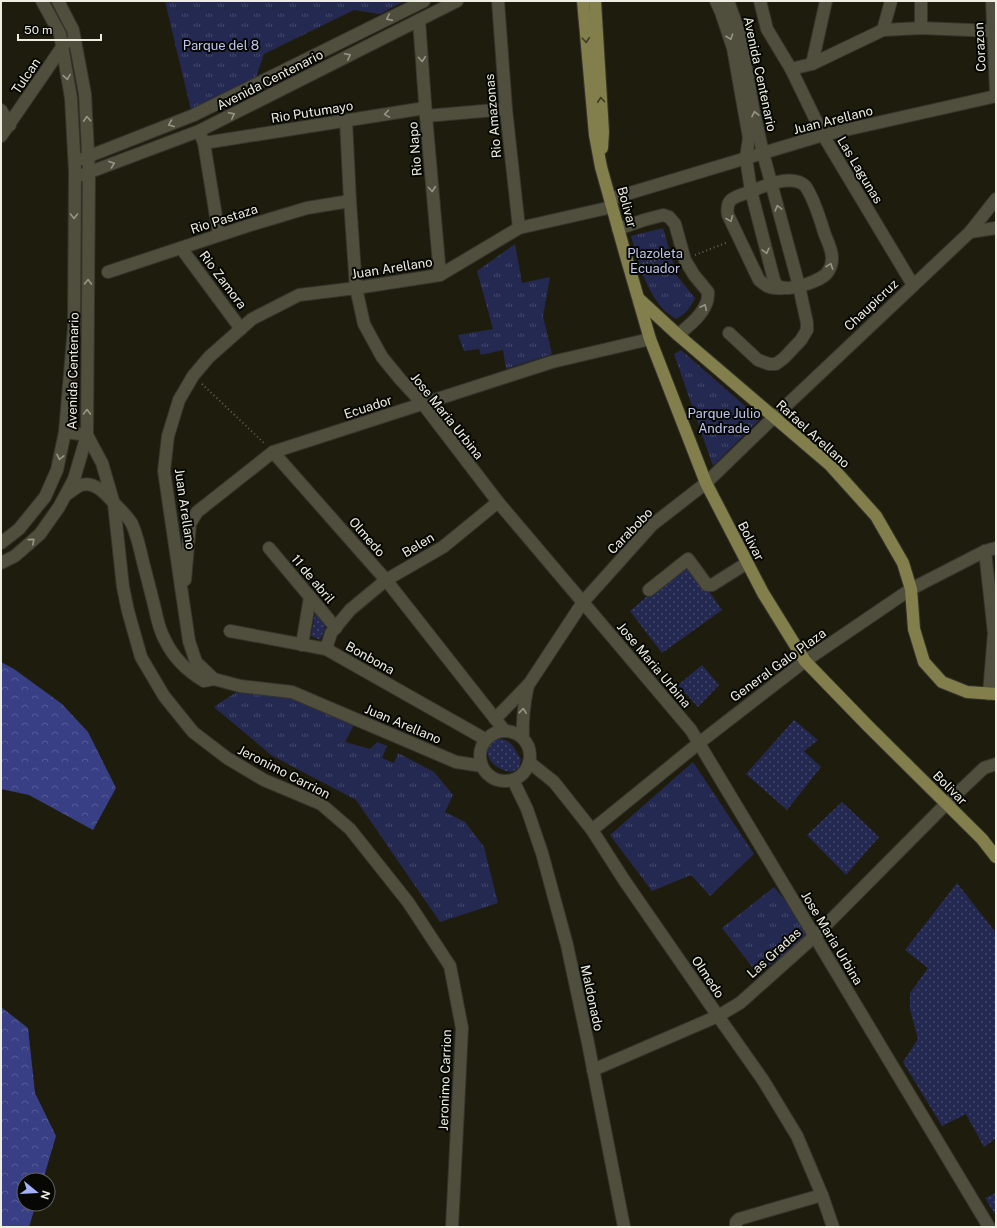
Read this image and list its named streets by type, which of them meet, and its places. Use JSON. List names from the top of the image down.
{
  "streets": {
    "main road": ["Bolivar", "Rafael Arellano"],
    "street": [
      "Corazon",
      "Avenida Centenario",
      "Tulcan",
      "Rio Putumayo",
      "Rio Amazonas",
      "Juan Arellano",
      "Rio Napo",
      "Las Lagunas",
      "Rio Pastaza",
      "Rio Zamora",
      "Chaupicruz",
      "Ecuador",
      "Jose Maria Urbina",
      "Carabobo",
      "Olmedo",
      "Belen",
      "11 de abril",
      "Bonbona",
      "General Galo Plaza",
      "Jeronimo Carrion",
      "Las Gradas",
      "Maldonado"
    ]
  },
  "crossings": [
    ["Avenida Centenario", "Rio Putumayo"],
    ["Avenida Centenario", "Juan Arellano"],
    ["Avenida Centenario", "Rio Napo"],
    ["Avenida Centenario", "Jeronimo Carrion"],
    ["Rio Putumayo", "Rio Amazonas"],
    ["Rio Putumayo", "Rio Napo"],
    ["Rio Putumayo", "Jose Maria Urbina"],
    ["Rio Amazonas", "Juan Arellano"],
    ["Juan Arellano", "Rio Napo"],
    ["Juan Arellano", "Las Lagunas"],
    ["Juan Arellano", "Bolivar"],
    ["Juan Arellano", "Rio Zamora"],
    ["Juan Arellano", "Ecuador"],
    ["Juan Arellano", "Jose Maria Urbina"],
    ["Juan Arellano", "Carabobo"],
    ["Juan Arellano", "Olmedo"],
    ["Juan Arellano", "Bonbona"],
    ["Juan Arellano", "Maldonado"],
    ["Las Lagunas", "Chaupicruz"],
    ["Bolivar", "Ecuador"],
    ["Bolivar", "Rafael Arellano"],
    ["Bolivar", "Carabobo"],
    ["Bolivar", "General Galo Plaza"],
    ["Bolivar", "Las Gradas"],
    ["Rio Pastaza", "Rio Zamora"],
    ["Rio Pastaza", "Jose Maria Urbina"],
    ["Chaupicruz", "Rafael Arellano"],
    ["Chaupicruz", "Carabobo"],
    ["Ecuador", "Jose Maria Urbina"],
    ["Ecuador", "Olmedo"],
    ["Jose Maria Urbina", "Carabobo"],
    ["Jose Maria Urbina", "Belen"],
    ["Jose Maria Urbina", "General Galo Plaza"],
    ["Jose Maria Urbina", "Las Gradas"],
    ["Rafael Arellano", "Carabobo"],
    ["Rafael Arellano", "General Galo Plaza"],
    ["Carabobo", "Olmedo"],
    ["Carabobo", "Bonbona"],
    ["Carabobo", "Maldonado"],
    ["Olmedo", "Belen"],
    ["Olmedo", "Bonbona"],
    ["Olmedo", "General Galo Plaza"],
    ["Olmedo", "Las Gradas"],
    ["Olmedo", "Maldonado"],
    ["Belen", "11 de abril"],
    ["Belen", "Bonbona"],
    ["Bonbona", "Maldonado"],
    ["Las Gradas", "Maldonado"]
  ],
  "one_way": ["Rio Napo"],
  "parks": ["Parque del 8", "Plazoleta Ecuador", "Parque Julio Andrade"],
  "scale_bar": "50 m",
  "north": "right"
}
